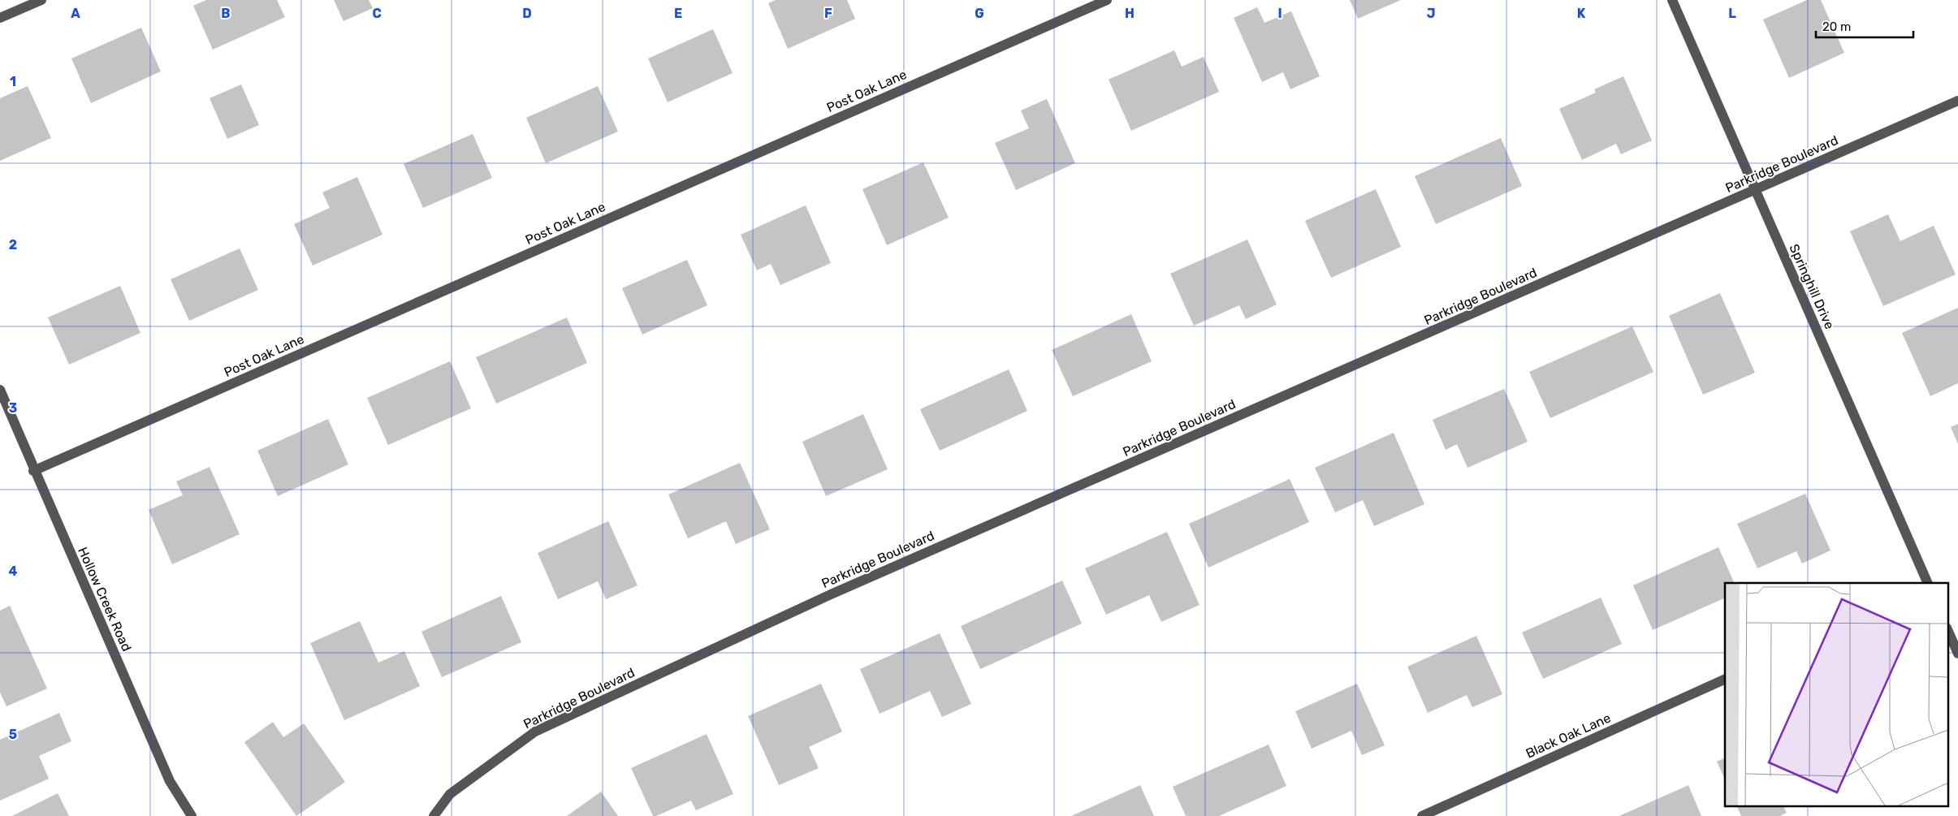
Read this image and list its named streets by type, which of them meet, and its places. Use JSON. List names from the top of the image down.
{
  "streets": {
    "street": [
      "Post Oak Lane",
      "Parkridge Boulevard",
      "Springhill Drive",
      "Hollow Creek Road",
      "Black Oak Lane"
    ]
  },
  "crossings": [
    ["Post Oak Lane", "Hollow Creek Road"],
    ["Parkridge Boulevard", "Springhill Drive"]
  ],
  "scale_bar": "20 m",
  "grid": {
    "columns": [
      "A",
      "B",
      "C",
      "D",
      "E",
      "F",
      "G",
      "H",
      "I",
      "J",
      "K",
      "L"
    ],
    "rows": [
      "1",
      "2",
      "3",
      "4",
      "5"
    ]
  }
}
